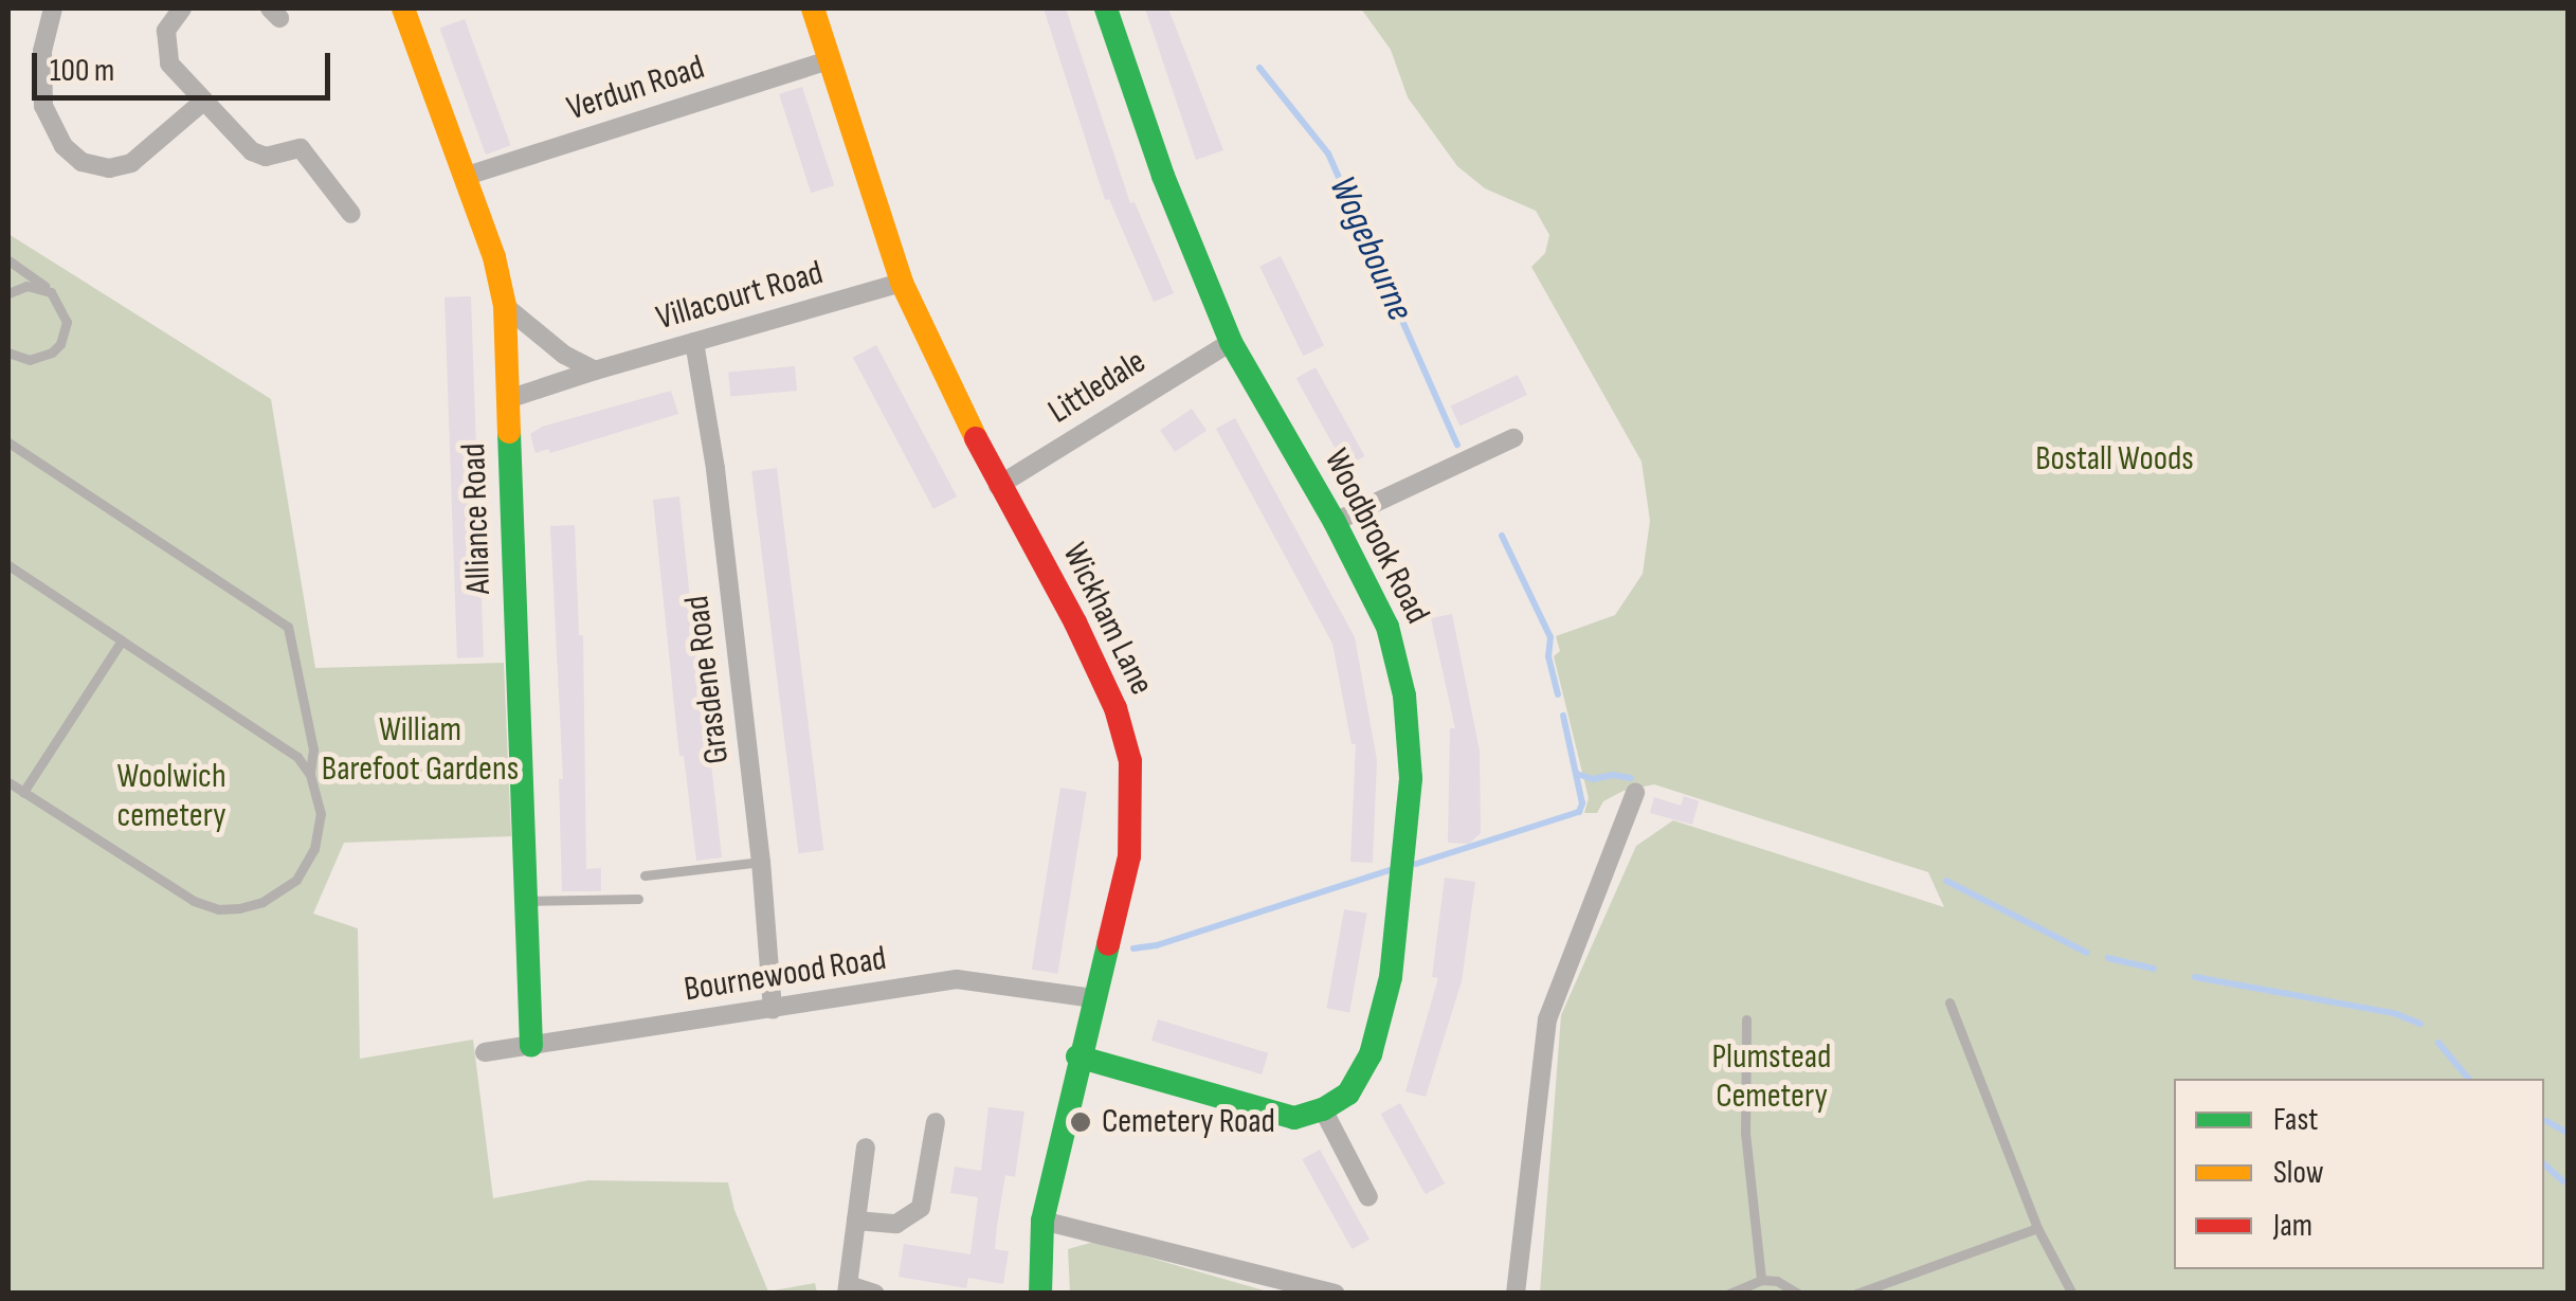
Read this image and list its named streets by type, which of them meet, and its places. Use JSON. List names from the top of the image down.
{
  "streets": {
    "street": [
      "Verdun Road",
      "Villacourt Road",
      "Littledale",
      "Alliance Road",
      "Woodbrook Road",
      "Wickham Lane",
      "Grasdene Road",
      "Bournewood Road"
    ]
  },
  "crossings": [
    ["Verdun Road", "Alliance Road"],
    ["Verdun Road", "Wickham Lane"],
    ["Villacourt Road", "Alliance Road"],
    ["Villacourt Road", "Wickham Lane"],
    ["Villacourt Road", "Grasdene Road"],
    ["Littledale", "Woodbrook Road"],
    ["Littledale", "Wickham Lane"],
    ["Alliance Road", "Bournewood Road"],
    ["Wickham Lane", "Bournewood Road"],
    ["Grasdene Road", "Bournewood Road"]
  ],
  "water": ["Wogebourne"],
  "parks": [
    "Bostall Woods",
    "William Barefoot Gardens",
    "Woolwich cemetery",
    "Plumstead Cemetery"
  ],
  "places": ["Cemetery Road"],
  "legend": ["Fast", "Slow", "Jam"],
  "scale_bar": "100 m"
}
